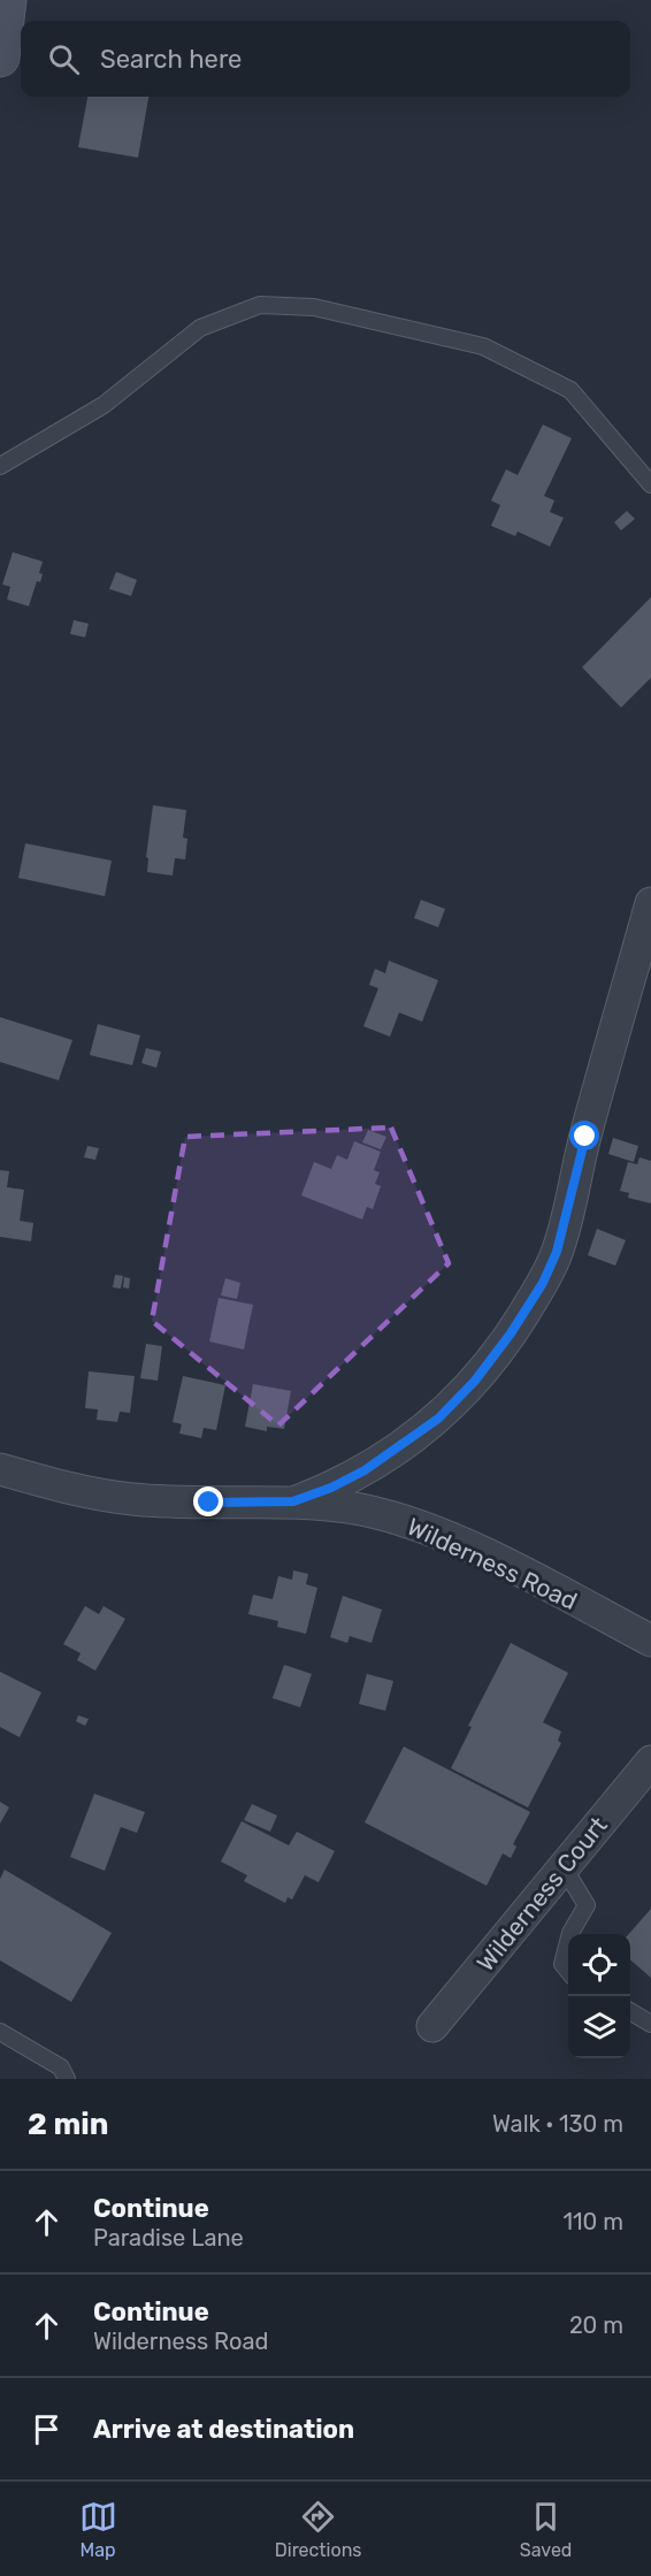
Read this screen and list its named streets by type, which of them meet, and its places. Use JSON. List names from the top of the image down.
{
  "streets": {
    "street": ["Wilderness Road", "Wilderness Court"]
  },
  "page": {
    "search": "Search here",
    "heading": ["2 min", "Walk · 130 m"],
    "list": [
      ["Continue", "Paradise Lane", "110 m"],
      ["Continue", "Wilderness Road", "20 m"],
      "Arrive at destination"
    ],
    "nav": ["Map", "Directions", "Saved"]
  }
}
